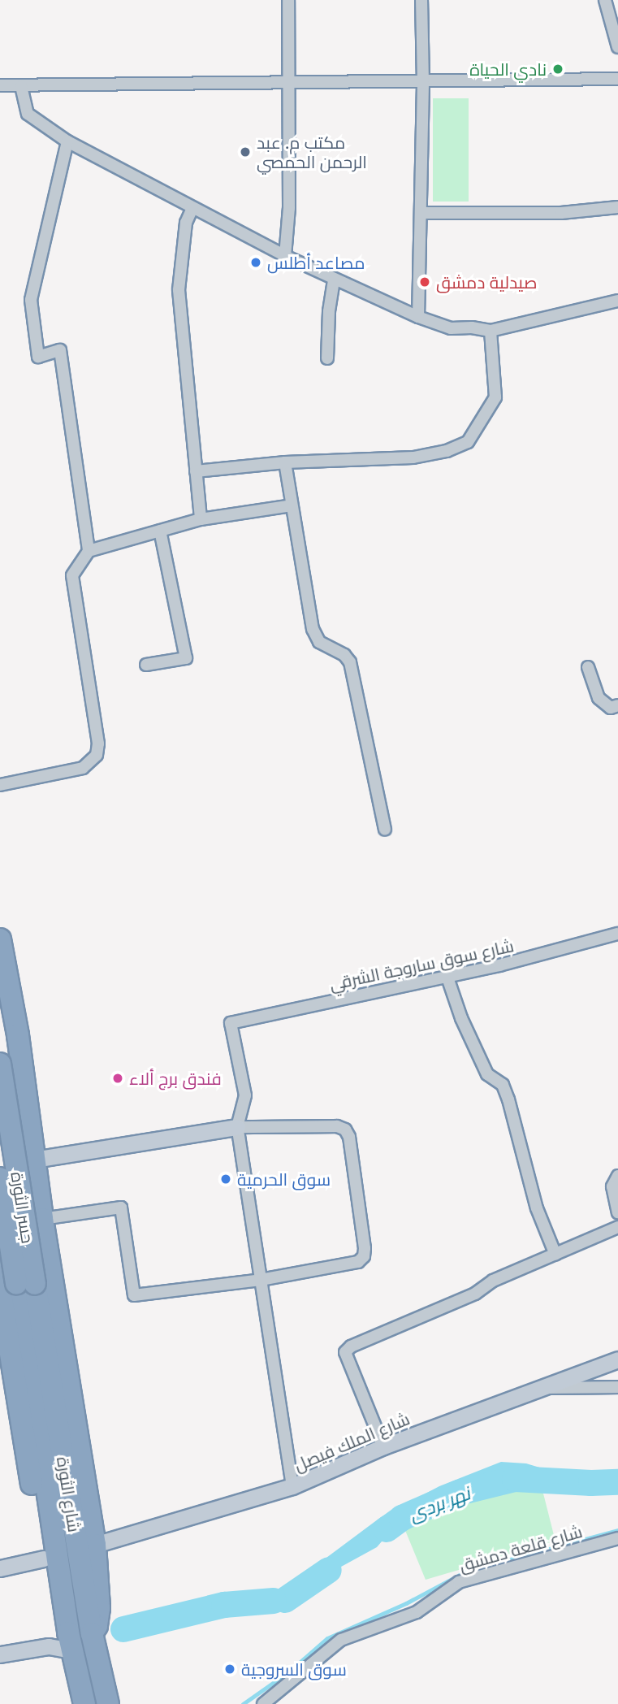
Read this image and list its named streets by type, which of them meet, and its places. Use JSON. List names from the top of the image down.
{
  "streets": {
    "highway": ["جسر الثورة", "شارع الثورة"],
    "street": ["شارع سوق ساروجة الشرقي", "شارع الملك فيصل", "شارع قلعة دمشق"]
  },
  "crossings": [
    ["جسر الثورة", "شارع الثورة"]
  ],
  "water": ["نهر بردى"],
  "places": [
    "نادي الحياة",
    "مكتب م. عبد الرحمن الحمصي",
    "مصاعد أطلس",
    "صيدلية دمشق",
    "فندق برج ألاء",
    "سوق الحرمية",
    "سوق السروجية"
  ]
}
